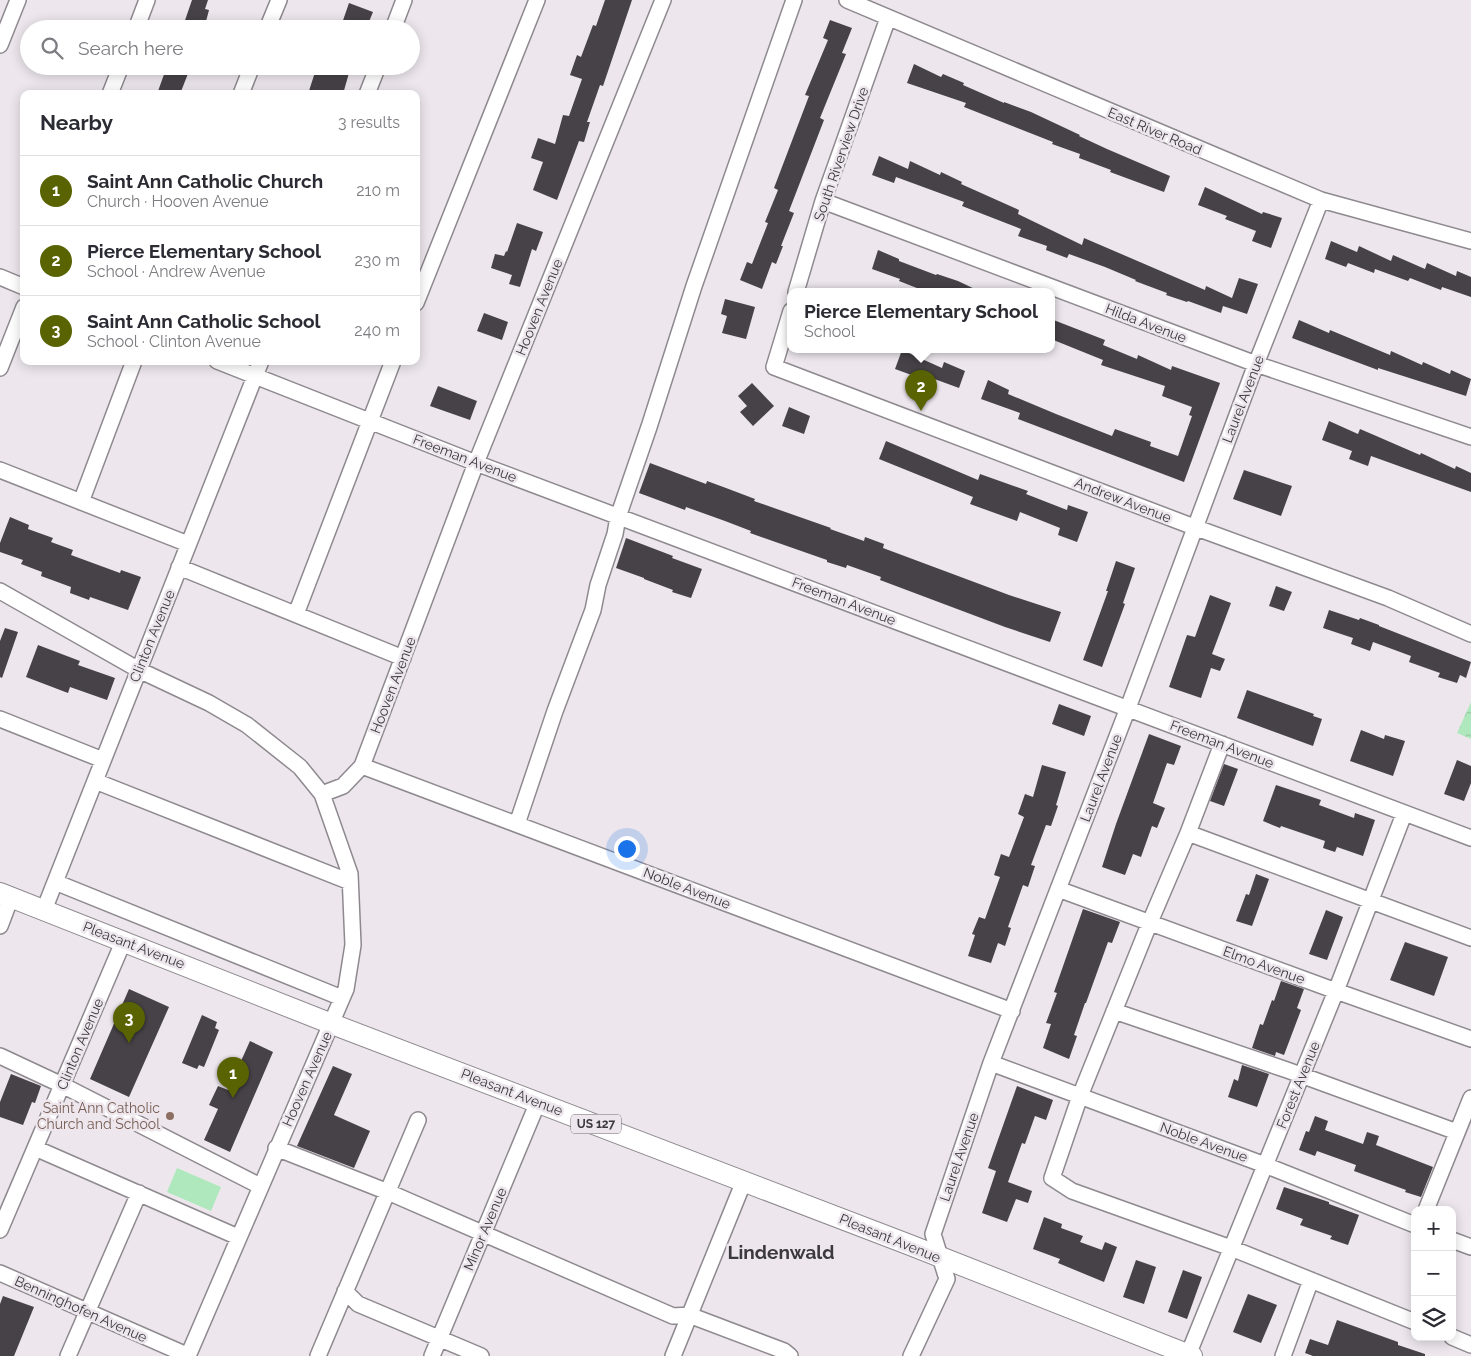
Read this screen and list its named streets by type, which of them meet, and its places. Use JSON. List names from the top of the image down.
{
  "streets": {
    "main road": ["Pleasant Avenue", "US 127"],
    "street": [
      "East River Road",
      "South Riverview Drive",
      "Hooven Avenue",
      "Hilda Avenue",
      "Laurel Avenue",
      "Freeman Avenue",
      "Andrew Avenue",
      "Clinton Avenue",
      "Noble Avenue",
      "Elmo Avenue",
      "Forest Avenue",
      "Minor Avenue",
      "Benninghofen Avenue"
    ]
  },
  "crossings": [
    ["East River Road", "South Riverview Drive"],
    ["East River Road", "Laurel Avenue"],
    ["South Riverview Drive", "Hilda Avenue"],
    ["Hooven Avenue", "Freeman Avenue"],
    ["Hooven Avenue", "Noble Avenue"],
    ["Hooven Avenue", "Pleasant Avenue"],
    ["Hooven Avenue", "Benninghofen Avenue"],
    ["Hilda Avenue", "Laurel Avenue"],
    ["Laurel Avenue", "Freeman Avenue"],
    ["Laurel Avenue", "Andrew Avenue"],
    ["Laurel Avenue", "Noble Avenue"],
    ["Laurel Avenue", "Pleasant Avenue"],
    ["Laurel Avenue", "Elmo Avenue"],
    ["Freeman Avenue", "Clinton Avenue"],
    ["Freeman Avenue", "Forest Avenue"],
    ["Clinton Avenue", "Pleasant Avenue"],
    ["Noble Avenue", "Forest Avenue"],
    ["Pleasant Avenue", "Forest Avenue"],
    ["Pleasant Avenue", "Minor Avenue"],
    ["Elmo Avenue", "Forest Avenue"]
  ],
  "districts": ["Lindenwald"],
  "places": ["Saint Ann Catholic Church and School"],
  "page": {
    "search": "Search here",
    "heading": ["Nearby", "3 results"],
    "list": [
      {
        "mark": "1",
        "name": "Saint Ann Catholic Church",
        "note": "Church · Hooven Avenue",
        "value": "210 m"
      },
      {
        "mark": "2",
        "name": "Pierce Elementary School",
        "note": "School · Andrew Avenue",
        "value": "230 m"
      },
      {
        "mark": "3",
        "name": "Saint Ann Catholic School",
        "note": "School · Clinton Avenue",
        "value": "240 m"
      }
    ],
    "popup": ["Pierce Elementary School", "School"],
    "pins": ["2", "3", "1"],
    "map_buttons": ["+", "−"]
  }
}
